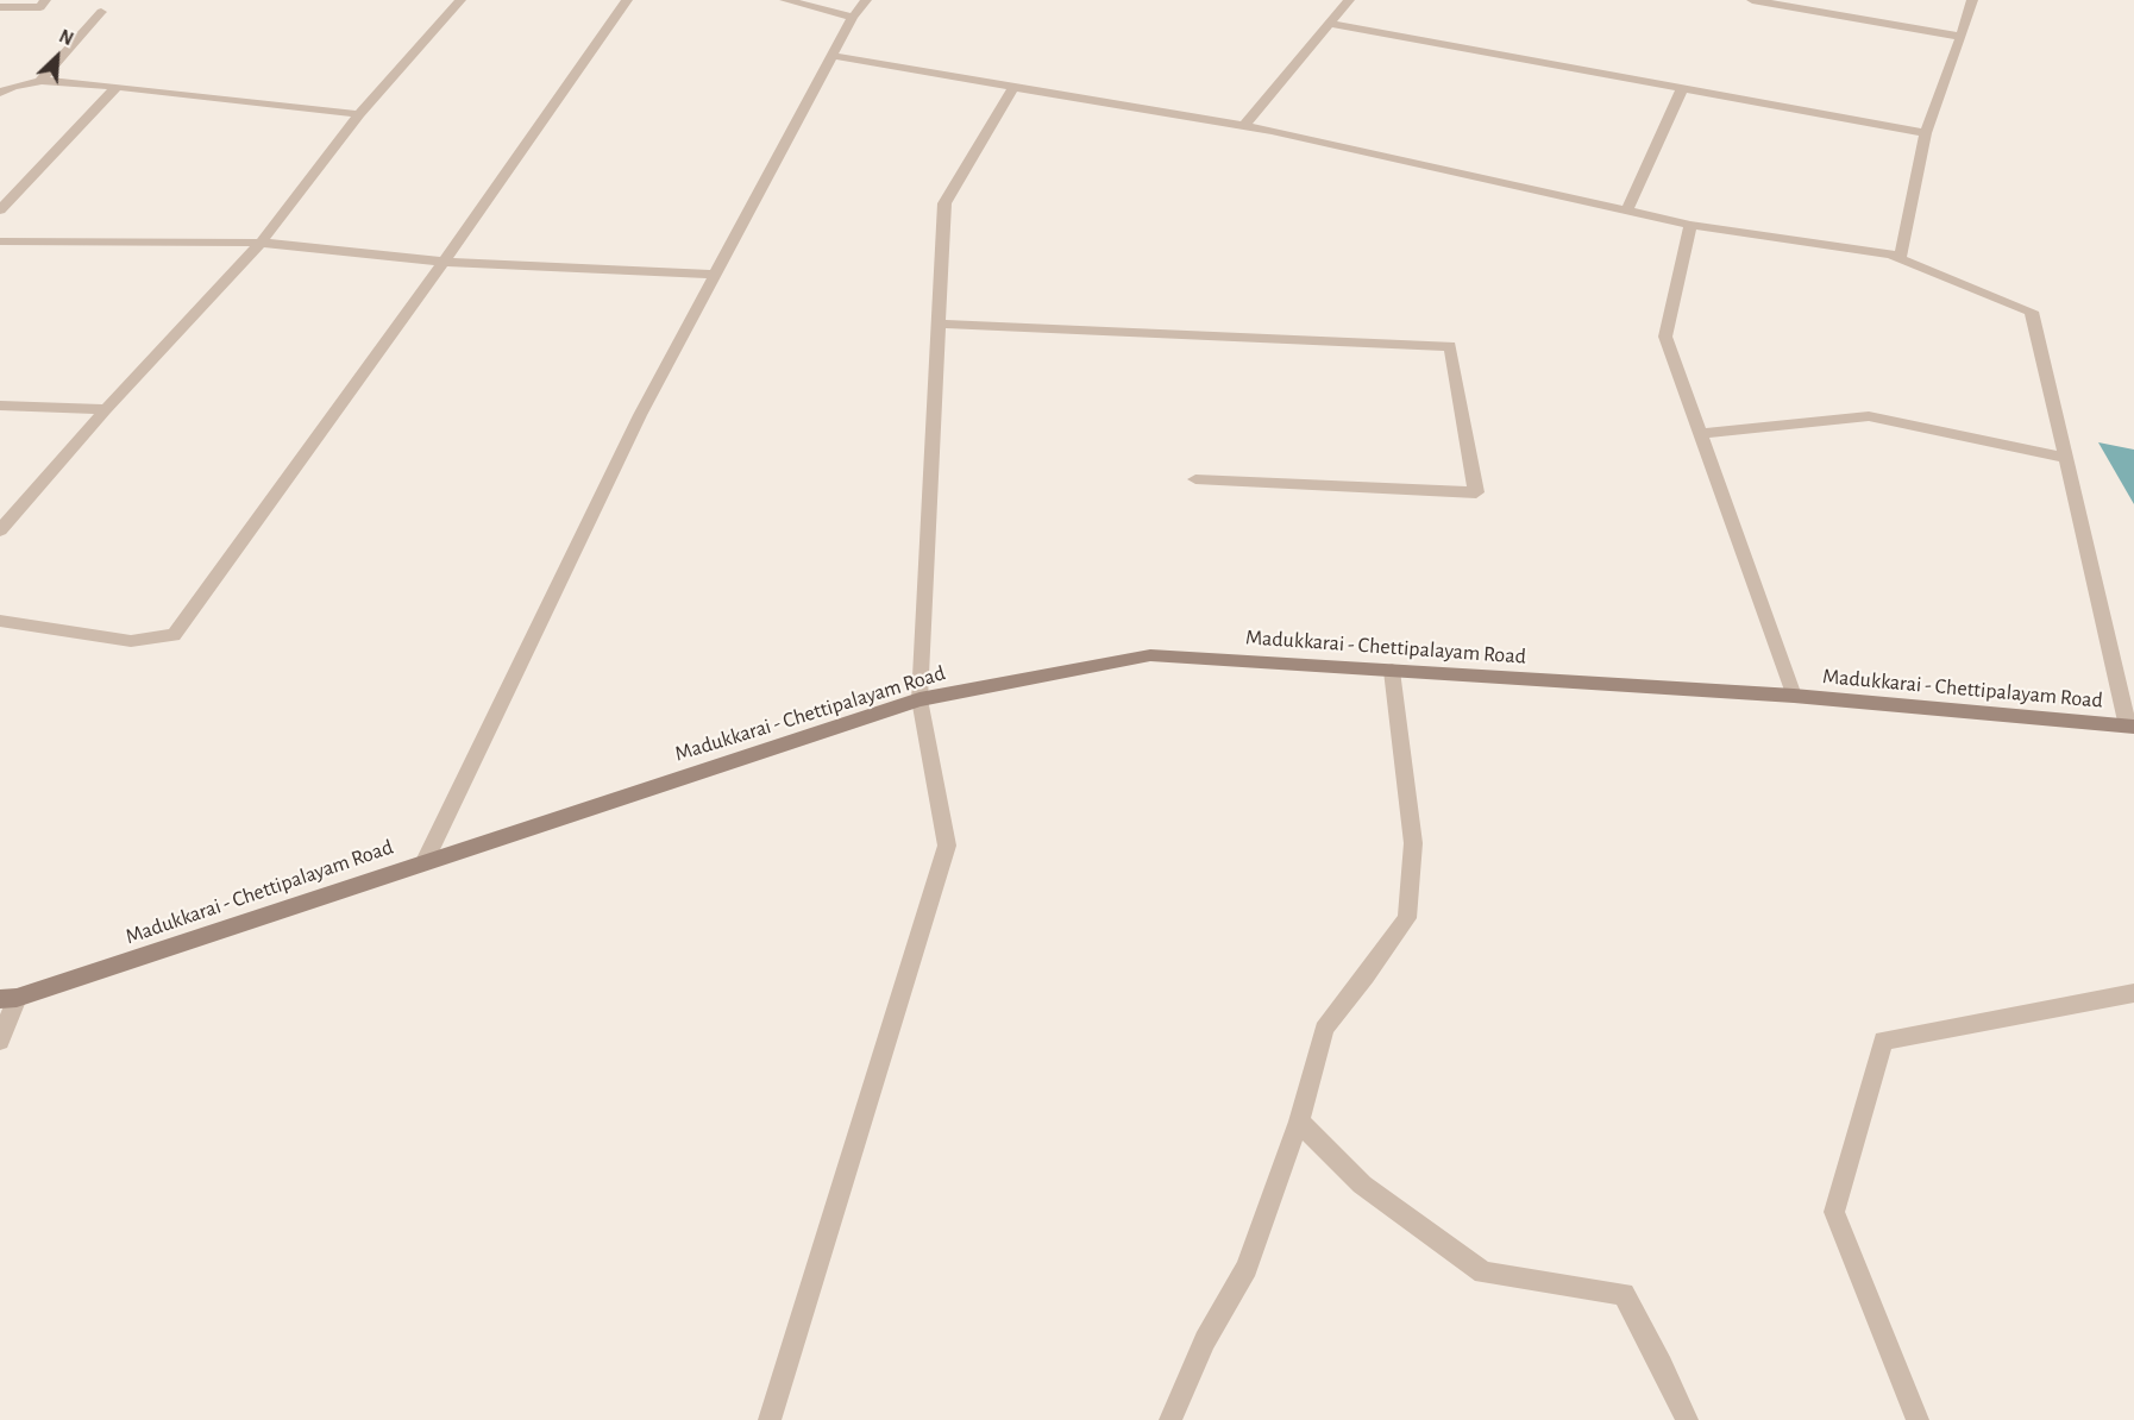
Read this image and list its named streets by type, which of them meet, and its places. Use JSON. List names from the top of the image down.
{
  "streets": {
    "main road": ["Madukkarai - Chettipalayam Road"]
  },
  "north": "top right"
}
